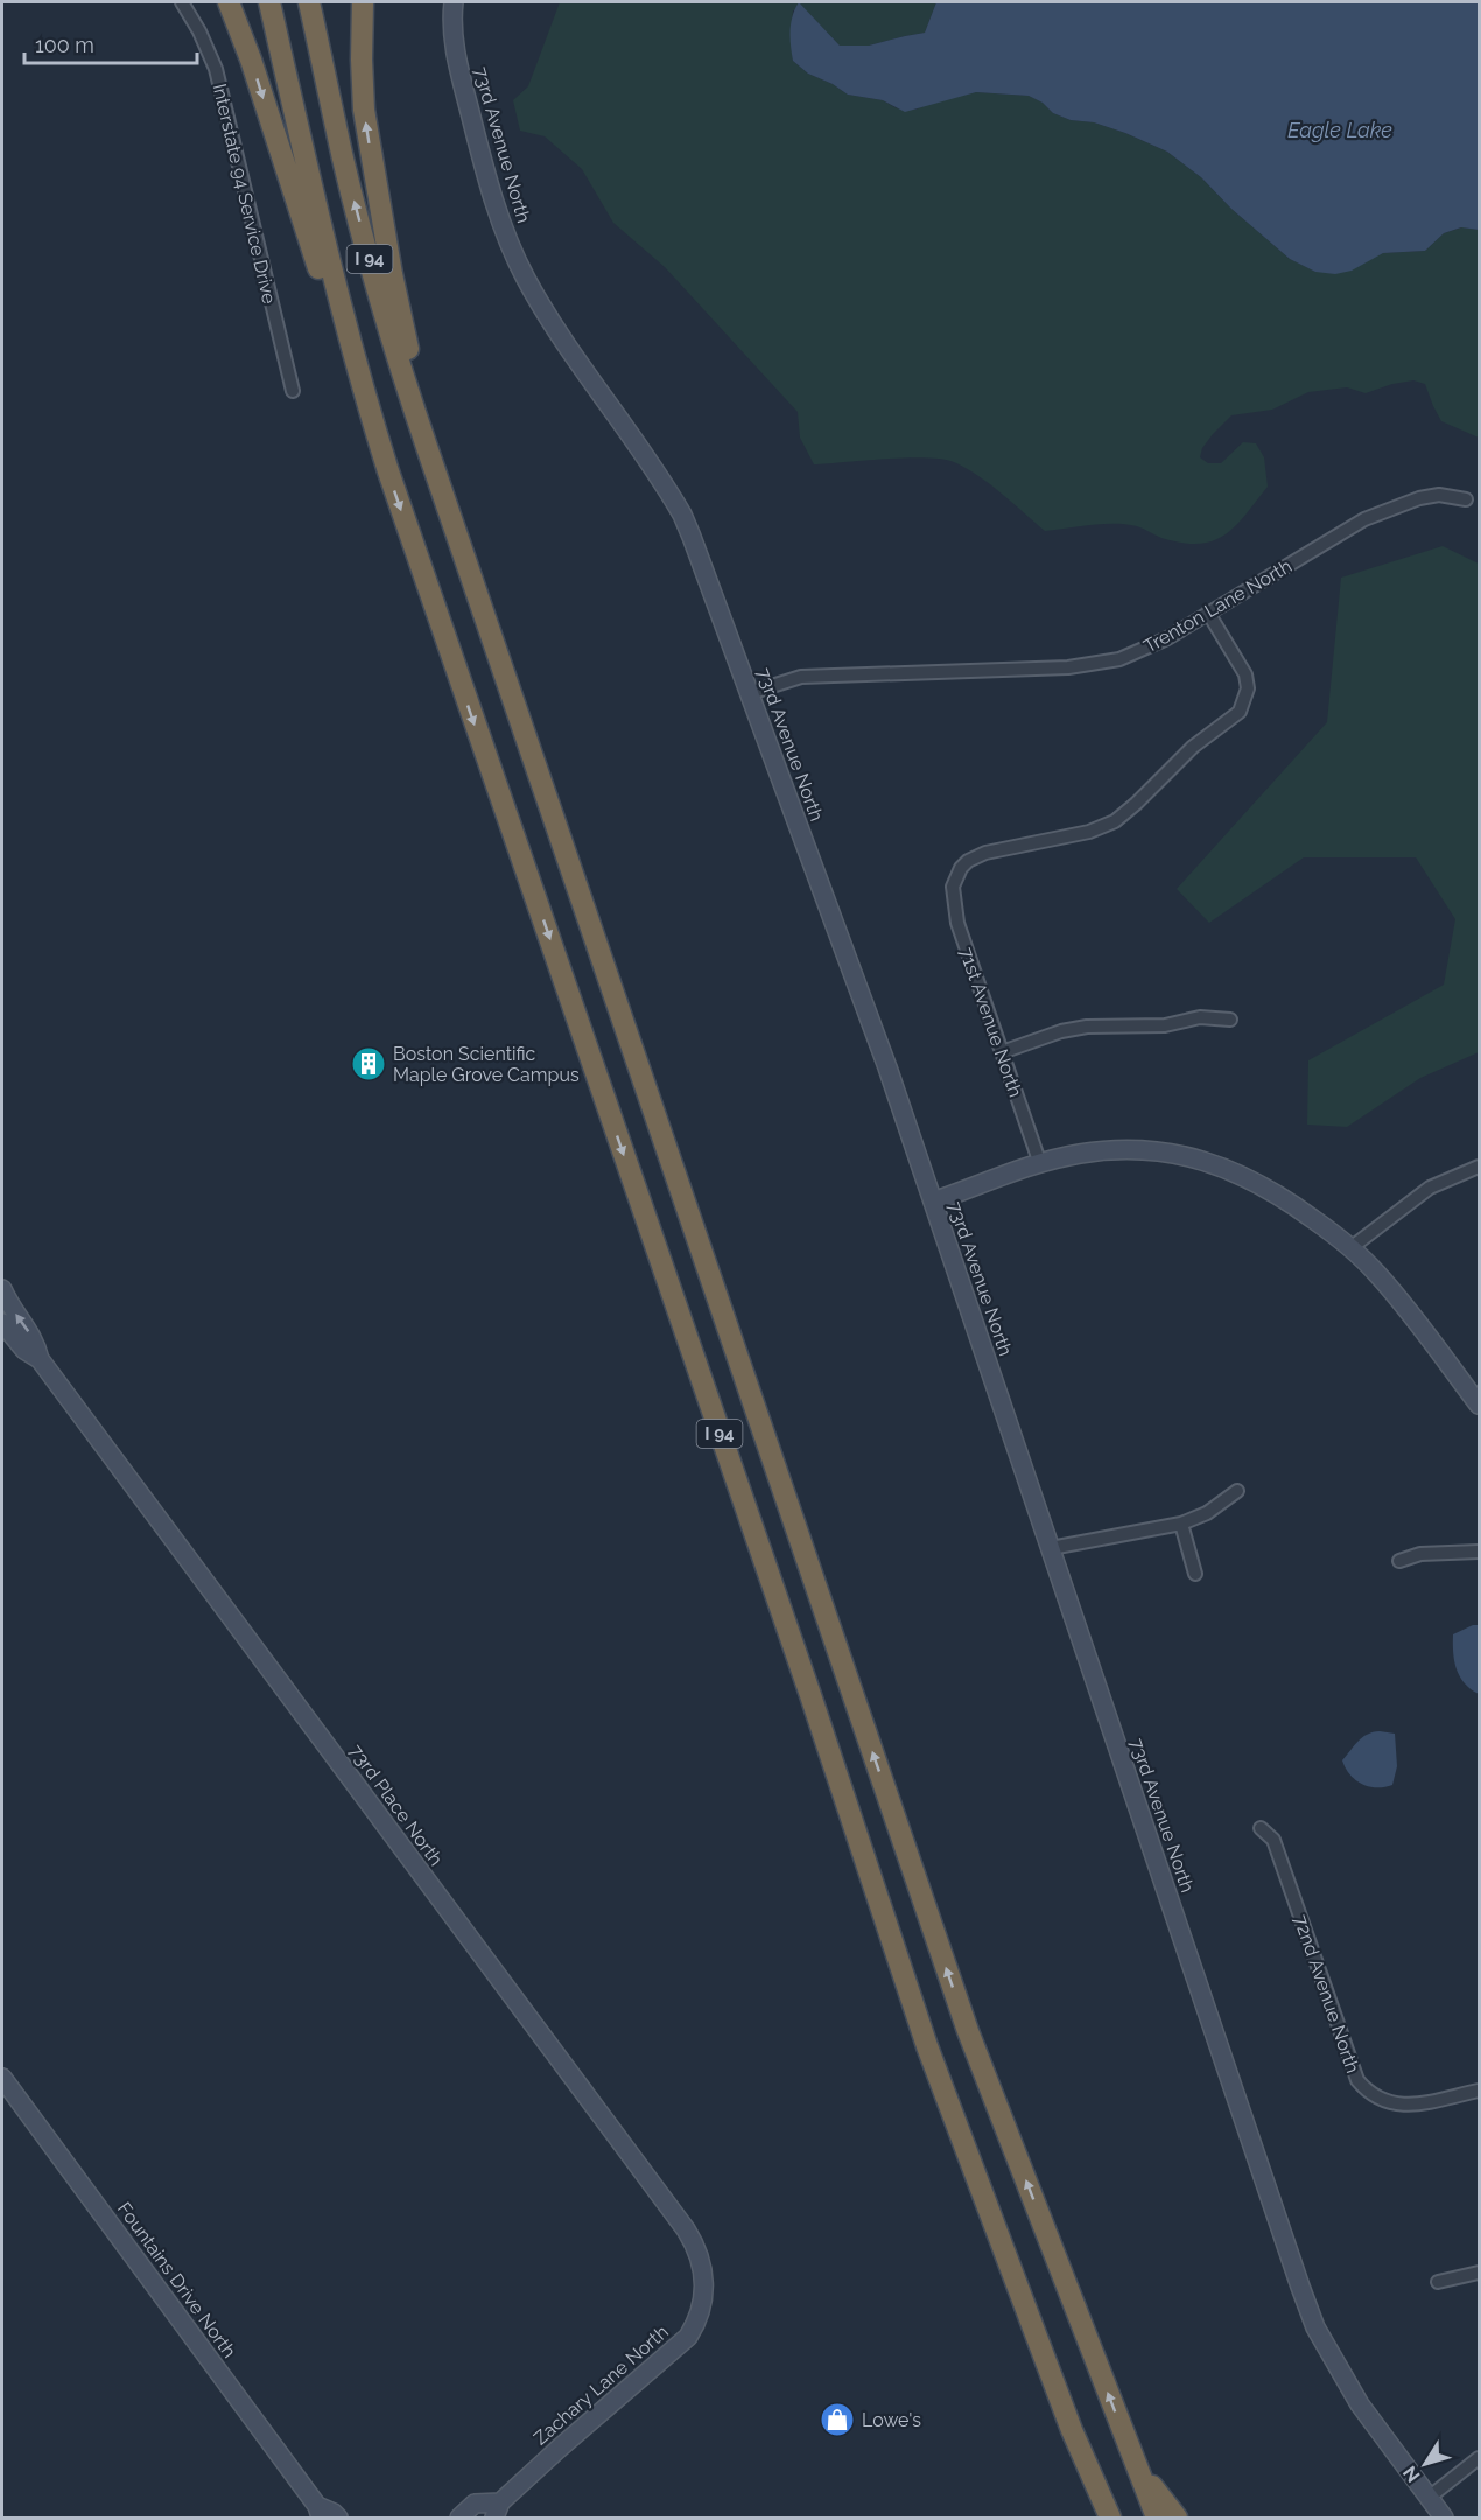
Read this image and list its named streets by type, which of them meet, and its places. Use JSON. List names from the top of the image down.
{
  "streets": {
    "highway": ["I 94"],
    "street": [
      "73rd Avenue North",
      "Interstate 94 Service Drive",
      "Trenton Lane North",
      "71st Avenue North",
      "73rd Place North",
      "72nd Avenue North",
      "Fountains Drive North",
      "Zachary Lane North"
    ]
  },
  "crossings": [
    ["73rd Avenue North", "Trenton Lane North"],
    ["Trenton Lane North", "71st Avenue North"],
    ["73rd Place North", "Zachary Lane North"]
  ],
  "water": ["Eagle Lake"],
  "places": {
    "building": ["Boston Scientific Maple Grove Campus"],
    "shop": ["Lowe's"]
  },
  "scale_bar": "100 m",
  "north": "bottom left"
}
